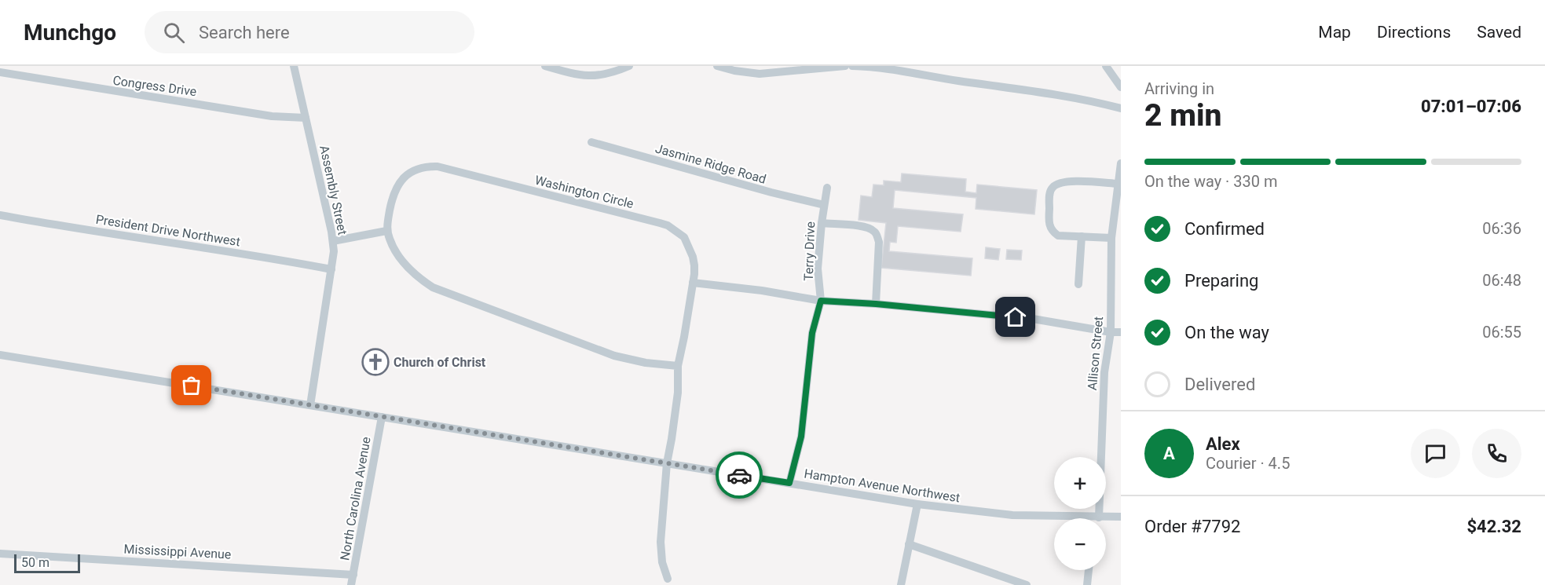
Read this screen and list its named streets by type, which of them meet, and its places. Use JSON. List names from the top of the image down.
{
  "streets": {
    "street": [
      "Congress Drive",
      "Jasmine Ridge Road",
      "Assembly Street",
      "Washington Circle",
      "President Drive Northwest",
      "Terry Drive",
      "Allison Street",
      "Hampton Avenue Northwest",
      "North Carolina Avenue",
      "Mississippi Avenue"
    ]
  },
  "crossings": [
    ["Congress Drive", "Assembly Street"],
    ["Jasmine Ridge Road", "Terry Drive"],
    ["Assembly Street", "President Drive Northwest"],
    ["Assembly Street", "Hampton Avenue Northwest"],
    ["Washington Circle", "Hampton Avenue Northwest"],
    ["Terry Drive", "Hampton Avenue Northwest"],
    ["Hampton Avenue Northwest", "North Carolina Avenue"],
    ["North Carolina Avenue", "Mississippi Avenue"]
  ],
  "places": {
    "church": ["Church of Christ"]
  },
  "scale_bar": "50 m",
  "page": {
    "header": "Munchgo",
    "search": "Search here",
    "nav": ["Map", "Directions", "Saved"],
    "heading": ["2 min", "Arriving in", "07:01–07:06"],
    "panel": [
      "Alex",
      "Courier · 4.5",
      "Order #7792",
      "$42.32"
    ],
    "bar": "On the way · 330 m",
    "list": [
      ["Confirmed", "06:36"],
      ["Preparing", "06:48"],
      ["On the way", "06:55"],
      "Delivered"
    ],
    "round": "A",
    "map_buttons": ["+", "−"],
    "scale": "50 m"
  }
}
